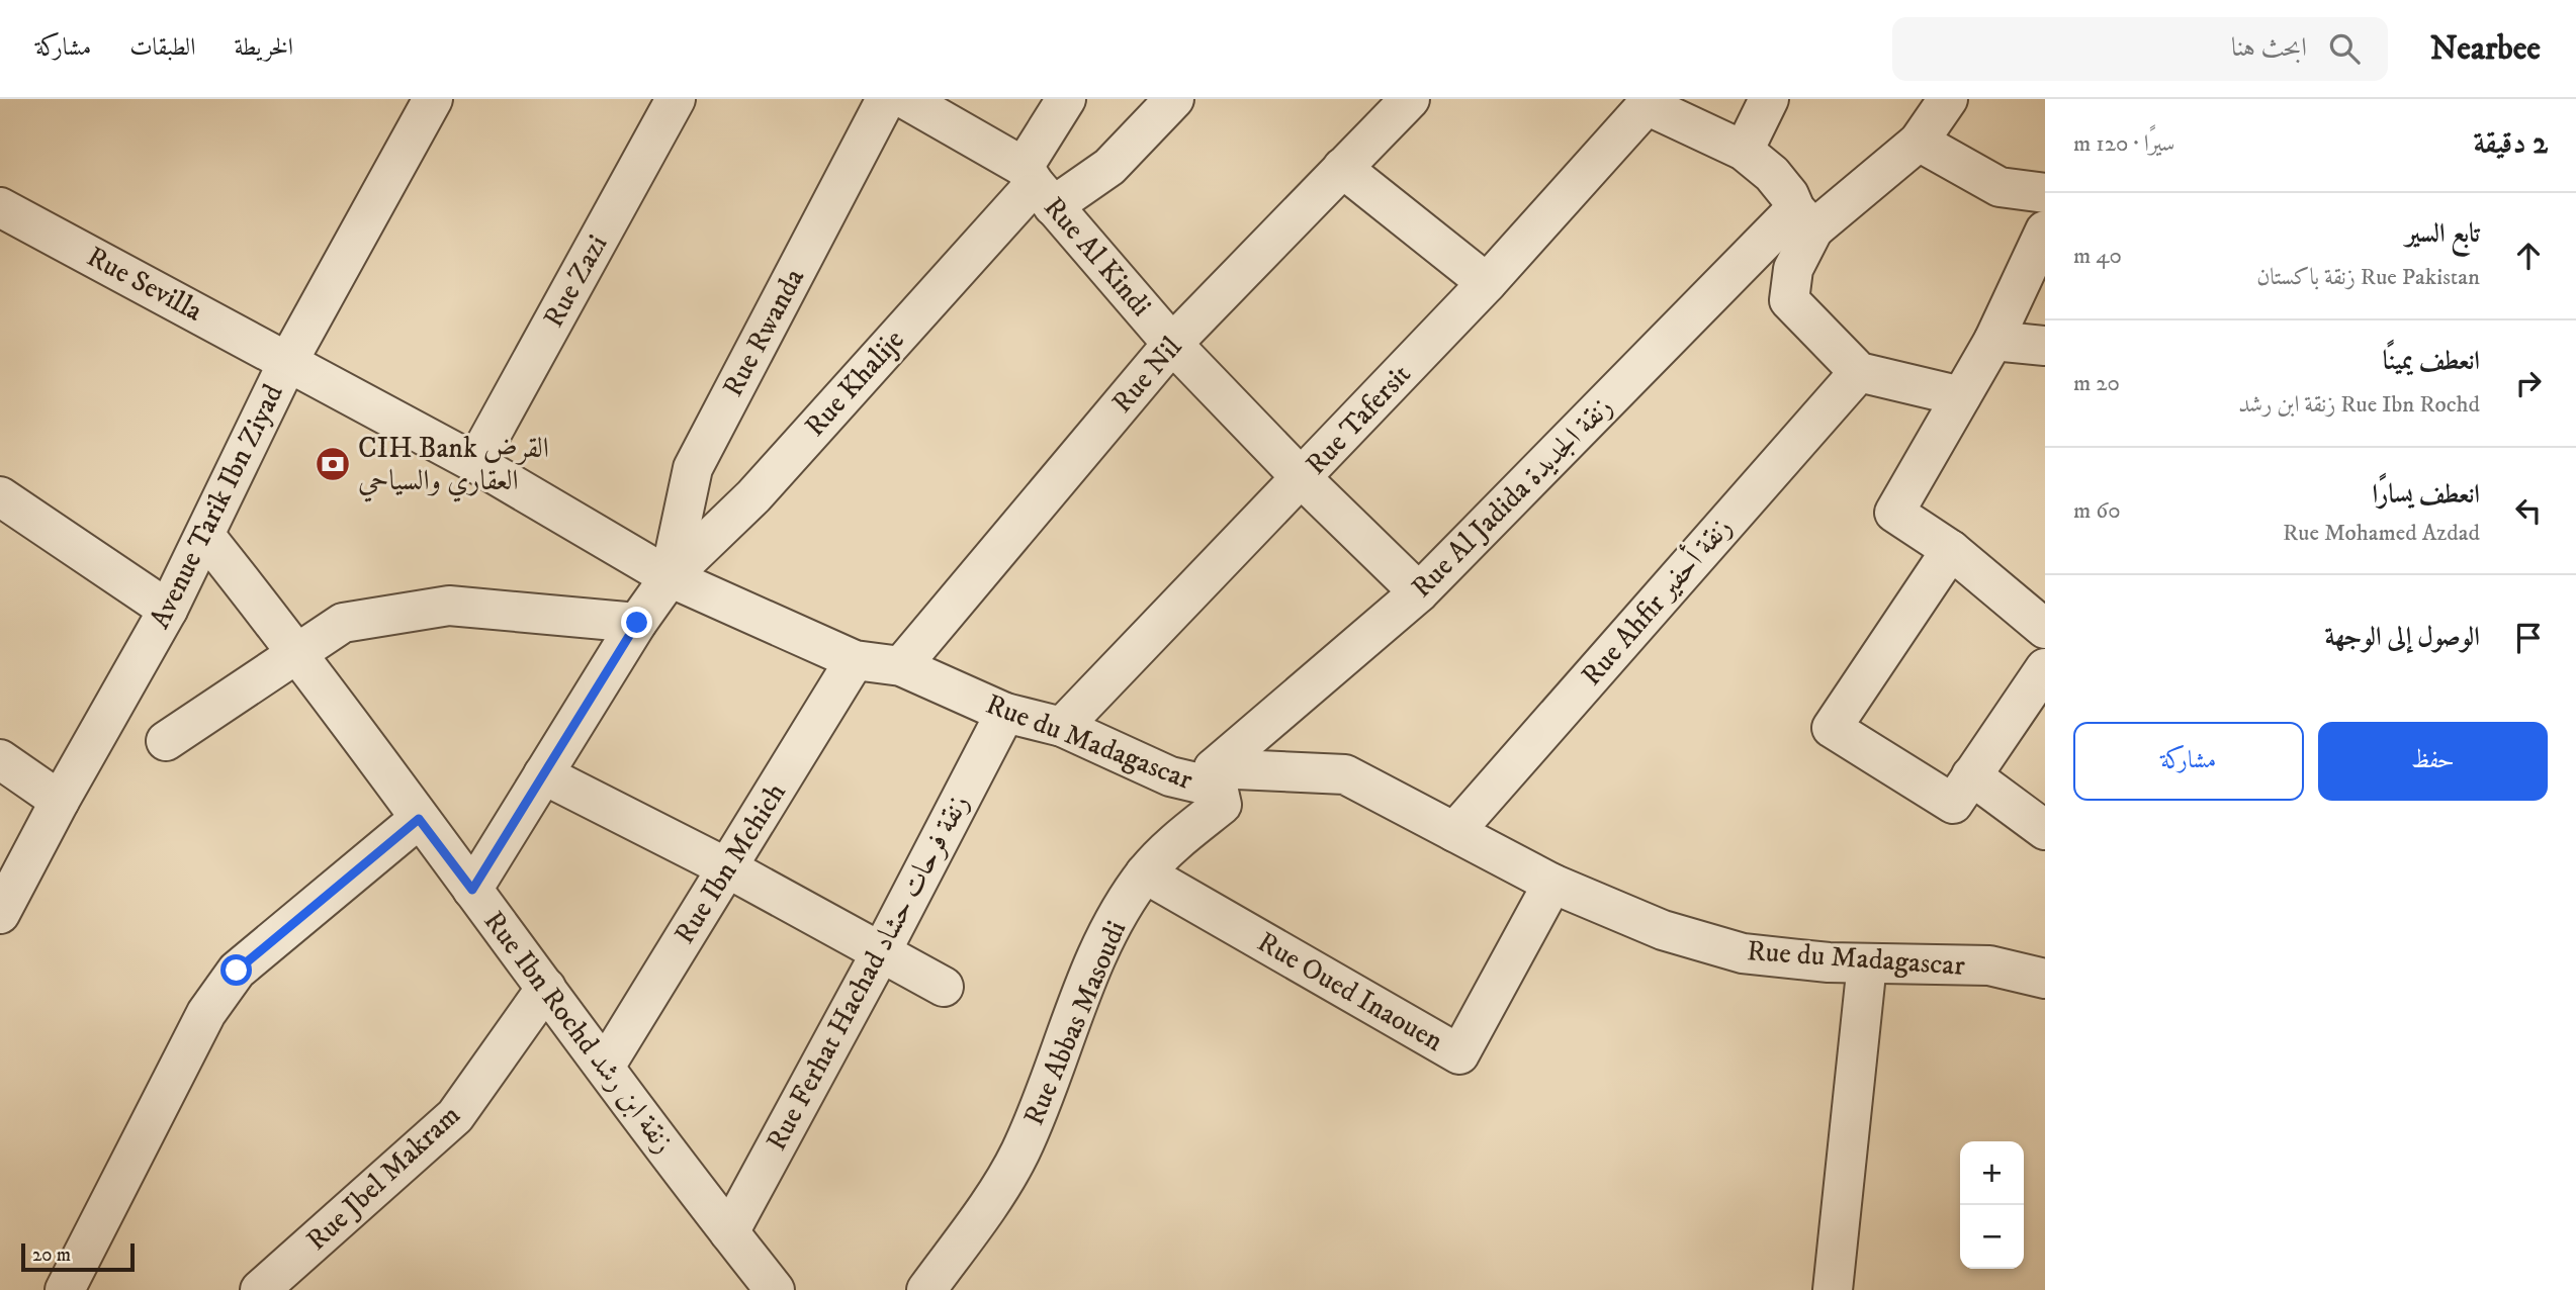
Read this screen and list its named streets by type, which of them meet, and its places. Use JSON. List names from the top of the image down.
{
  "streets": {
    "street": [
      "Rue Al Kindi",
      "Rue Zazi",
      "Rue Sevilla",
      "Rue Rwanda",
      "Rue Nil",
      "Rue Khalije",
      "Rue Tafersit",
      "Rue Al Jadida زنقة الجديدة",
      "Avenue Tarik Ibn Ziyad",
      "Rue Ahfir زنقة أحفير",
      "Rue du Madagascar",
      "Rue Ibn Mchich",
      "Rue Ferhat Hachad زنقة فرحات حشاد",
      "Rue Oued Inaouen",
      "Rue Abbas Masoudi",
      "Rue Ibn Rochd زنقة ابن رشد",
      "Rue Jbel Makram"
    ]
  },
  "crossings": [
    ["Rue Al Kindi", "Rue Nil"],
    ["Rue Al Kindi", "Rue Khalije"],
    ["Rue Al Kindi", "Rue Tafersit"],
    ["Rue Al Kindi", "Rue Al Jadida زنقة الجديدة"],
    ["Rue Zazi", "Rue du Madagascar"],
    ["Rue Sevilla", "Avenue Tarik Ibn Ziyad"],
    ["Rue Sevilla", "Rue du Madagascar"],
    ["Rue Rwanda", "Rue Khalije"],
    ["Rue Rwanda", "Rue du Madagascar"],
    ["Rue Nil", "Rue du Madagascar"],
    ["Rue Khalije", "Rue du Madagascar"],
    ["Rue Tafersit", "Rue du Madagascar"],
    ["Rue Al Jadida زنقة الجديدة", "Rue du Madagascar"],
    ["Rue Al Jadida زنقة الجديدة", "Rue Abbas Masoudi"],
    ["Avenue Tarik Ibn Ziyad", "Rue du Madagascar"],
    ["Avenue Tarik Ibn Ziyad", "Rue Ibn Rochd زنقة ابن رشد"],
    ["Rue Ahfir زنقة أحفير", "Rue du Madagascar"],
    ["Rue du Madagascar", "Rue Ibn Mchich"],
    ["Rue du Madagascar", "Rue Ferhat Hachad زنقة فرحات حشاد"],
    ["Rue du Madagascar", "Rue Oued Inaouen"],
    ["Rue du Madagascar", "Rue Abbas Masoudi"],
    ["Rue Ibn Mchich", "Rue Ibn Rochd زنقة ابن رشد"],
    ["Rue Ferhat Hachad زنقة فرحات حشاد", "Rue Ibn Rochd زنقة ابن رشد"],
    ["Rue Oued Inaouen", "Rue Abbas Masoudi"],
    ["Rue Ibn Rochd زنقة ابن رشد", "Rue Jbel Makram"]
  ],
  "places": {
    "bank": ["CIH Bank القرض العقاري والسياحي"]
  },
  "scale_bar": "20 m",
  "page": {
    "header": "Nearbee",
    "search": "ابحث هنا",
    "nav": ["الخريطة", "الطبقات", "مشاركة"],
    "heading": ["2 دقيقة", "سيرًا · 120 m"],
    "list": [
      ["تابع السير", "Rue Pakistan زنقة باكستان", "40 m"],
      ["انعطف يمينًا", "Rue Ibn Rochd زنقة ابن رشد", "20 m"],
      ["انعطف يسارًا", "Rue Mohamed Azdad", "60 m"],
      "الوصول إلى الوجهة"
    ],
    "buttons": ["حفظ", "مشاركة"],
    "map_buttons": ["+", "−"],
    "scale": "20 m"
  }
}
